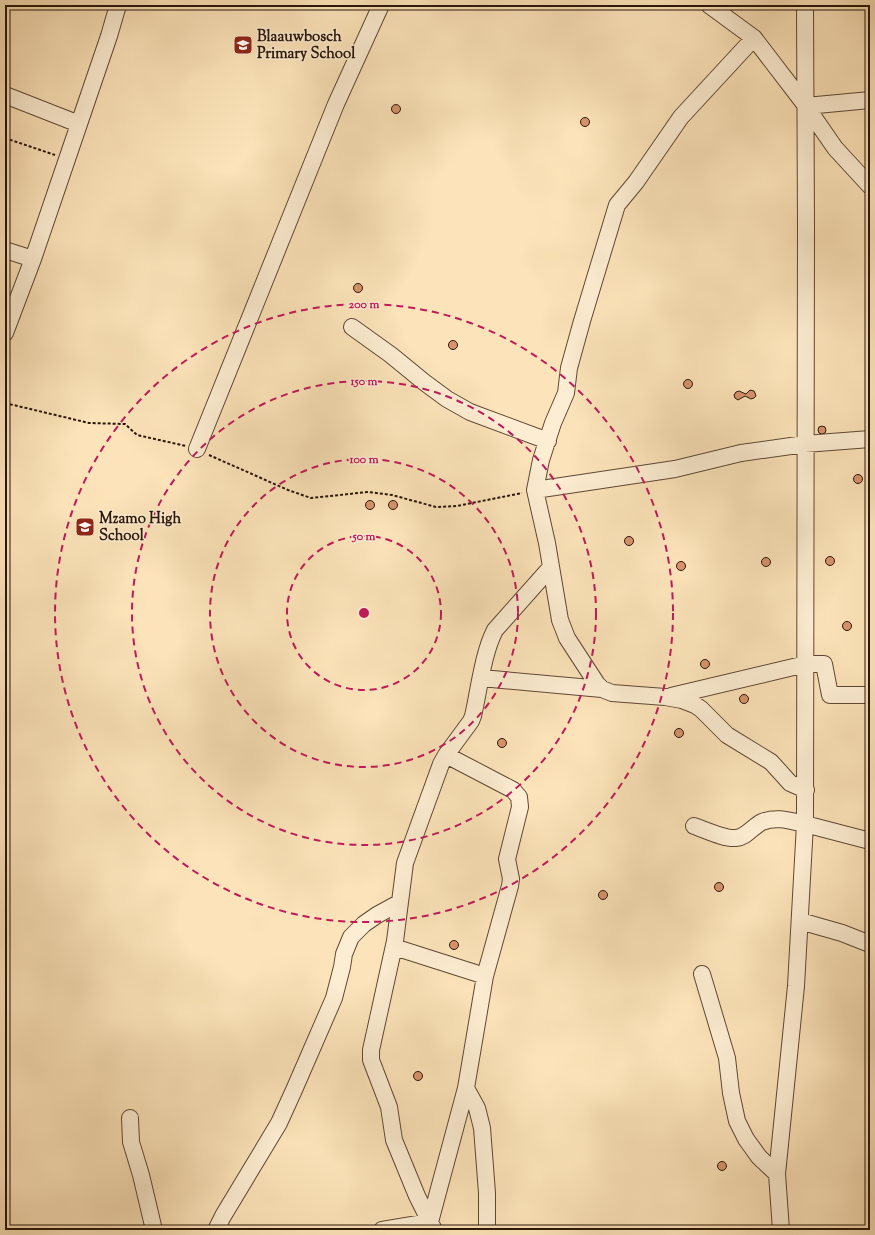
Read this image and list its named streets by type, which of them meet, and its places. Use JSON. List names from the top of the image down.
{
  "places": {
    "school or university": ["Blaauwbosch Primary School", "Mzamo High School"]
  },
  "rings": [
    "200 m",
    "150 m",
    "100 m",
    "50 m"
  ]
}
